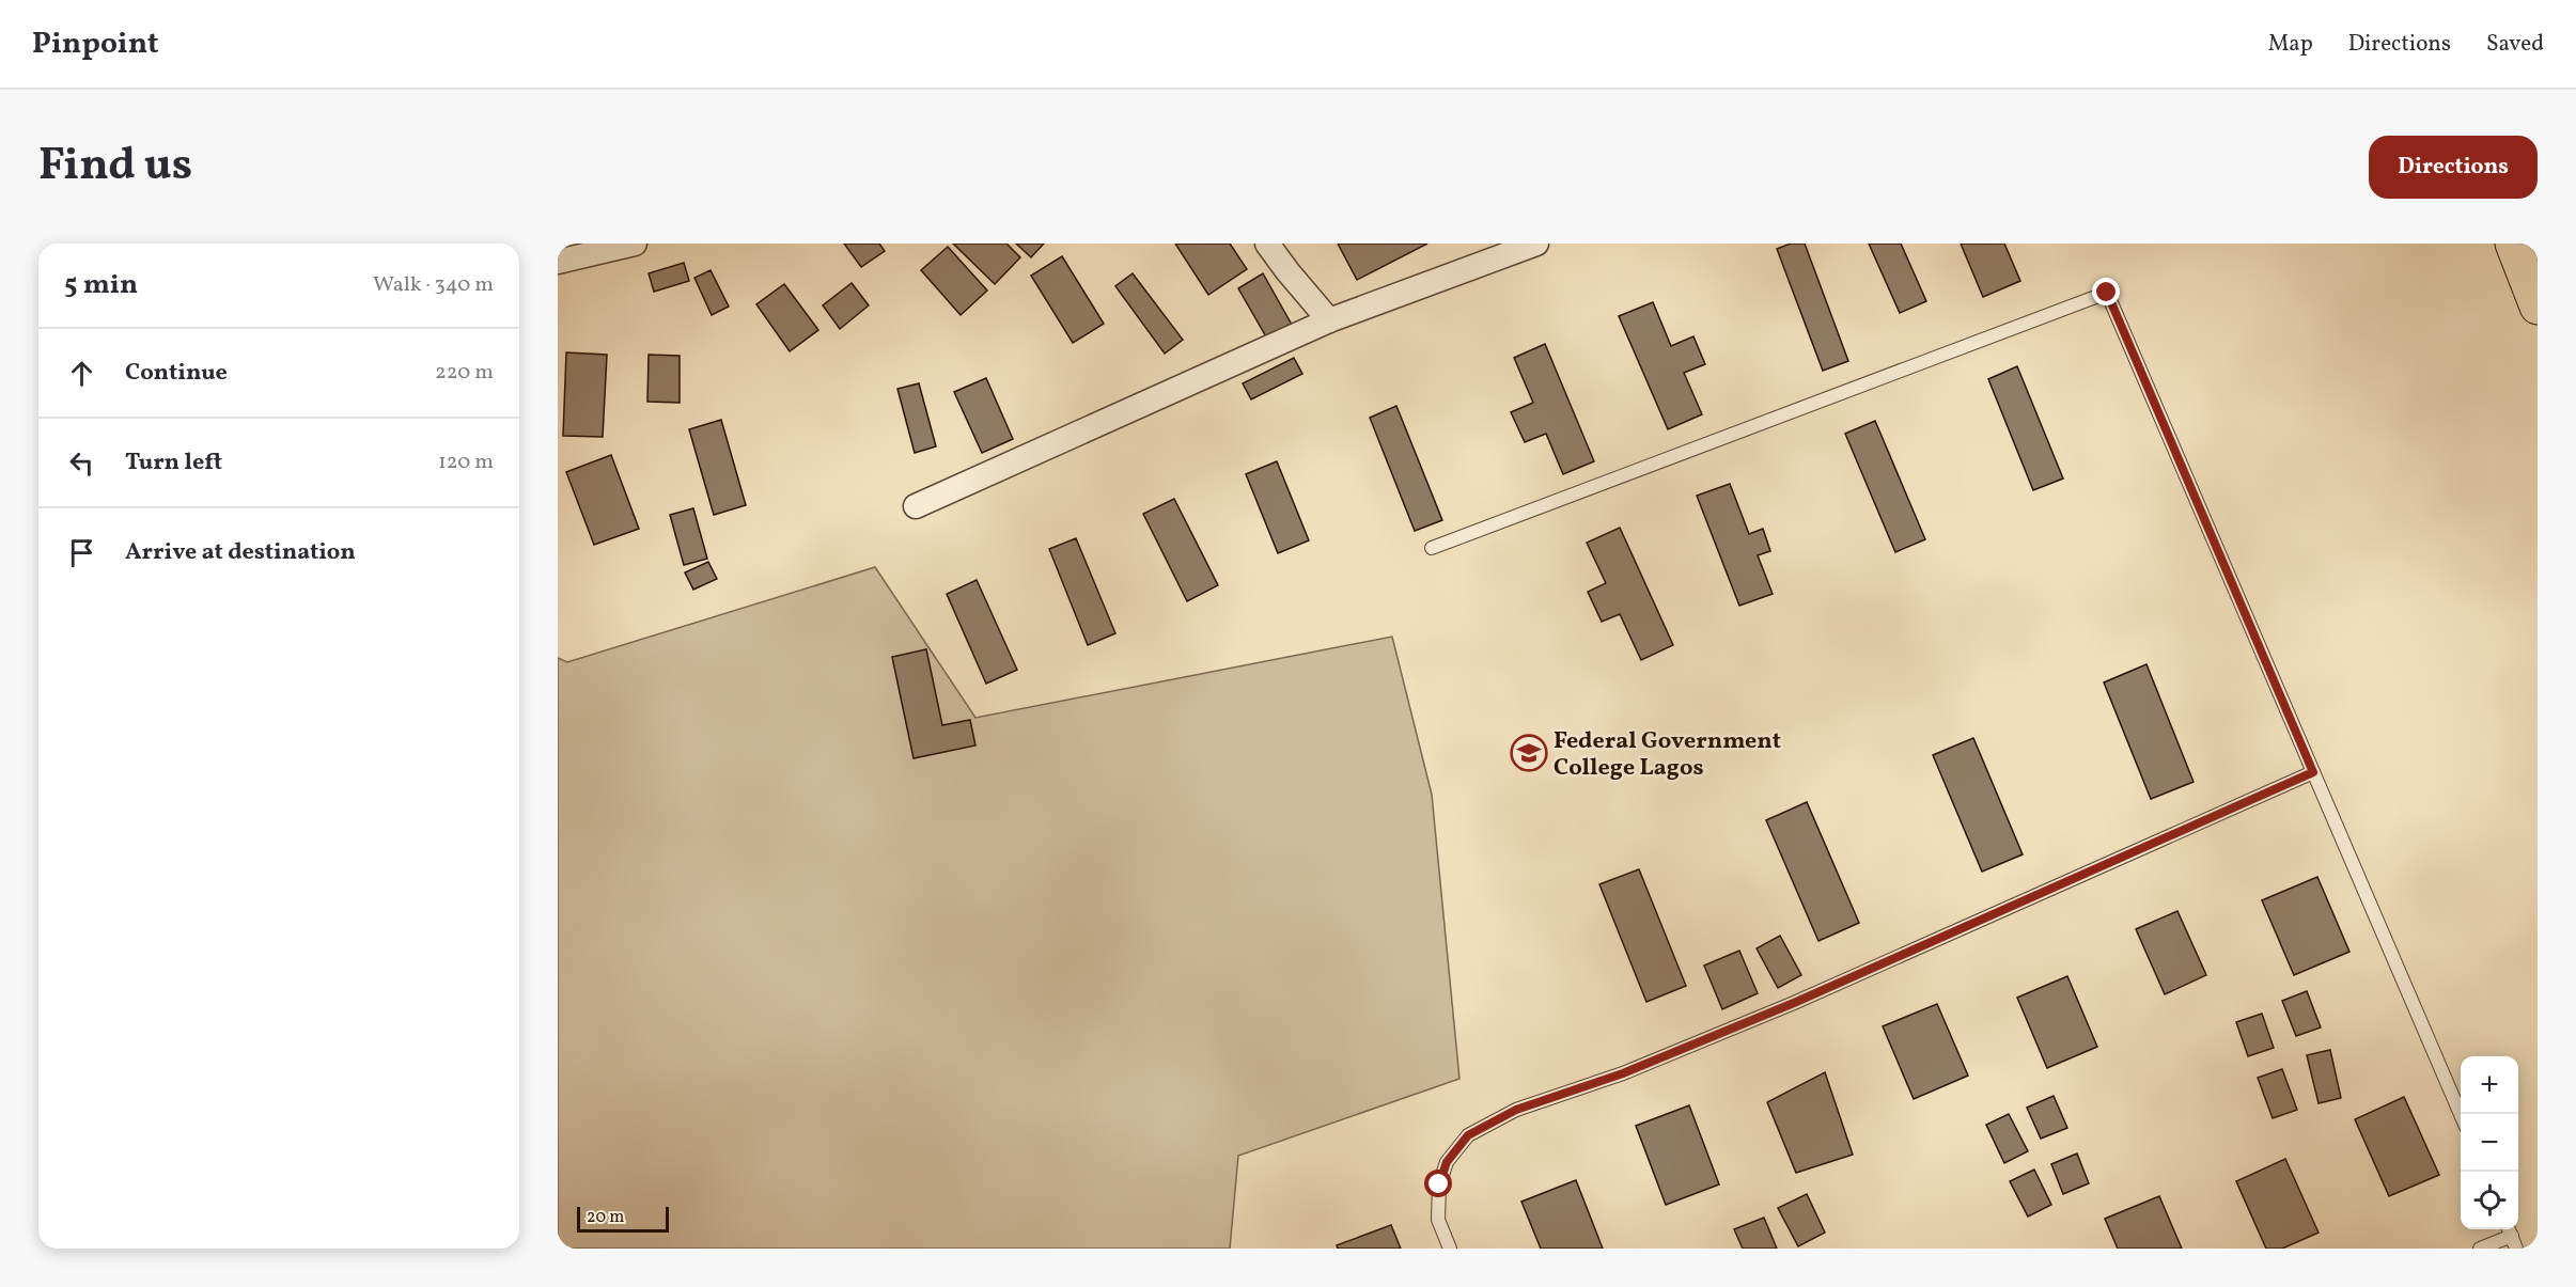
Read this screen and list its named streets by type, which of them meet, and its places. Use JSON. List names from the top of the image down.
{
  "places": {
    "school or university": ["Federal Government College Lagos"]
  },
  "scale_bar": "20 m",
  "page": {
    "header": "Pinpoint",
    "nav": ["Map", "Directions", "Saved"],
    "title": "Find us",
    "buttons": "Directions",
    "heading": ["5 min", "Walk · 340 m"],
    "list": [
      ["Continue", "220 m"],
      ["Turn left", "120 m"],
      "Arrive at destination"
    ],
    "map_buttons": ["+", "−"],
    "scale": "20 m"
  }
}
